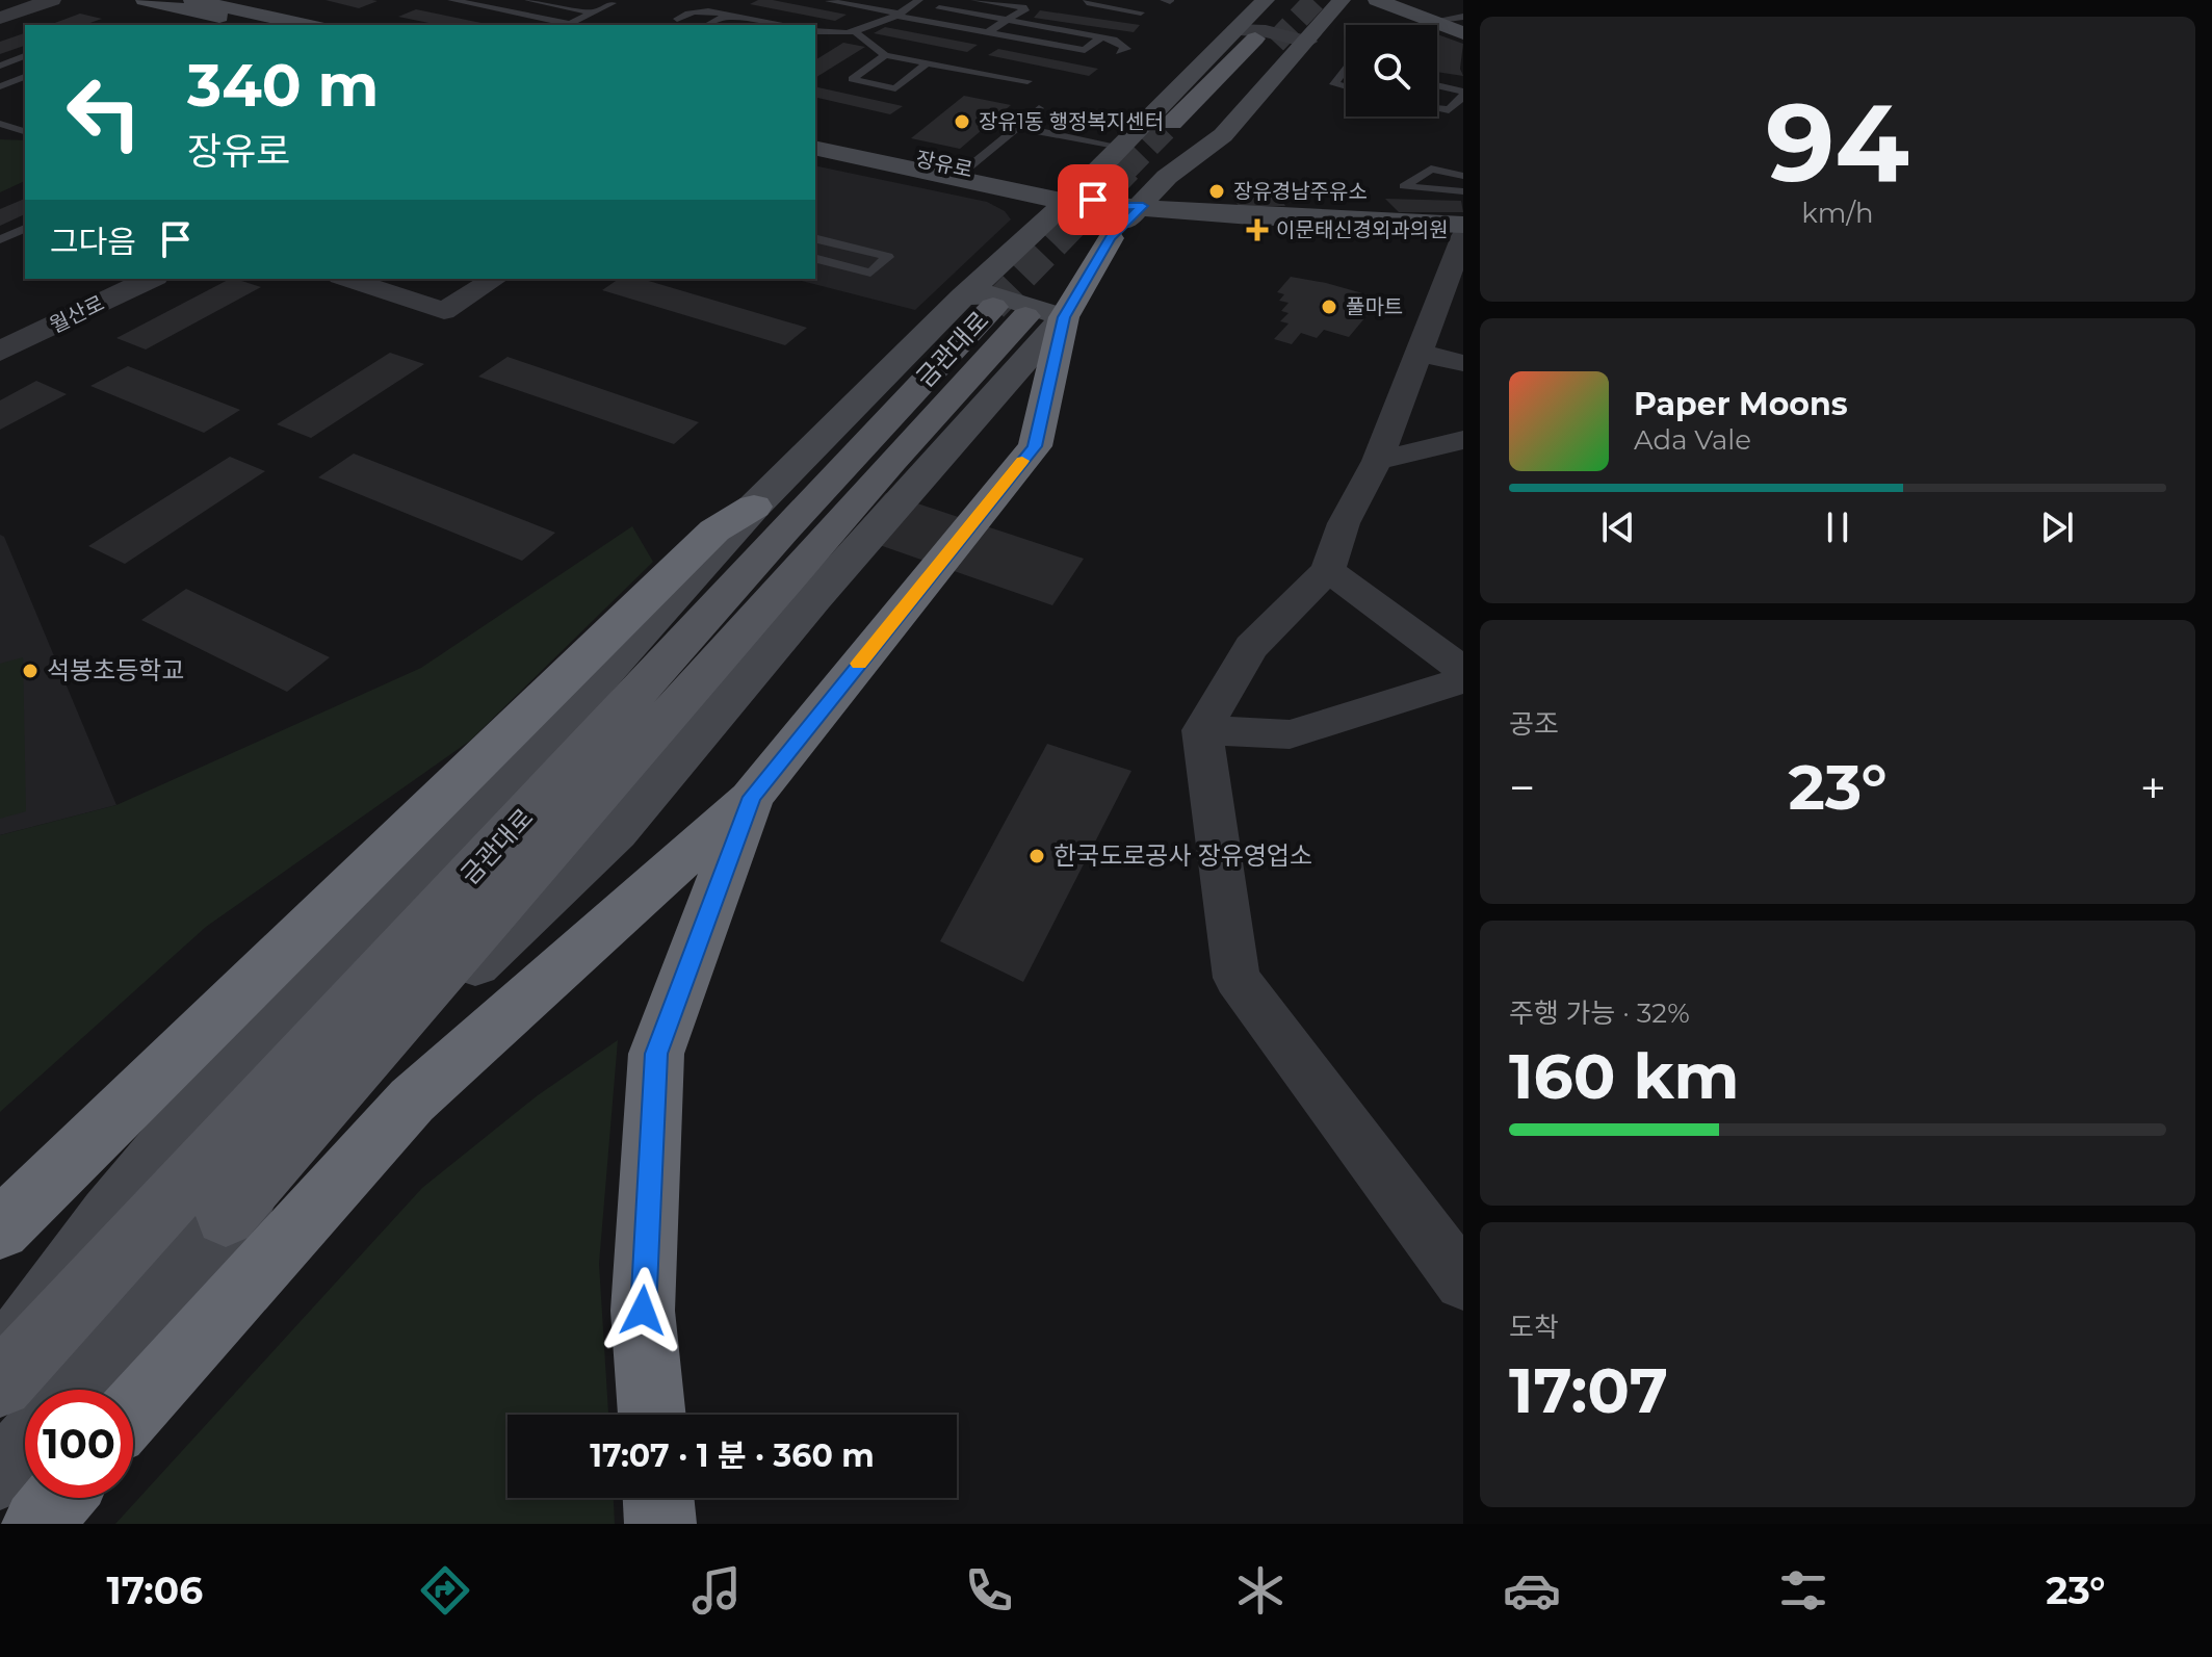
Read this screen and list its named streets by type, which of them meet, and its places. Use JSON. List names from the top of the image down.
{
  "streets": {
    "main road": ["장유로", "금관대로"],
    "street": ["월산로"]
  },
  "places": {
    "other": [
      "장유1동 행정복지센터",
      "장유경남주유소",
      "풀마트",
      "석봉초등학교",
      "한국도로공사 장유영업소"
    ],
    "health": ["이문태신경외과의원"]
  },
  "page": {
    "tile": [
      ["94", "km/h"],
      "공조",
      ["주행 가능 · 32%", "160 km"],
      ["도착", "17:07"]
    ],
    "turn": ["340 m", "장유로"],
    "then": "그다음",
    "song": ["Paper Moons", "Ada Vale"],
    "heat": ["−", "23°", "+"],
    "limit": "100",
    "trip": "17:07 · 1 분 · 360 m",
    "tabs": ["17:06", "23°"]
  }
}
